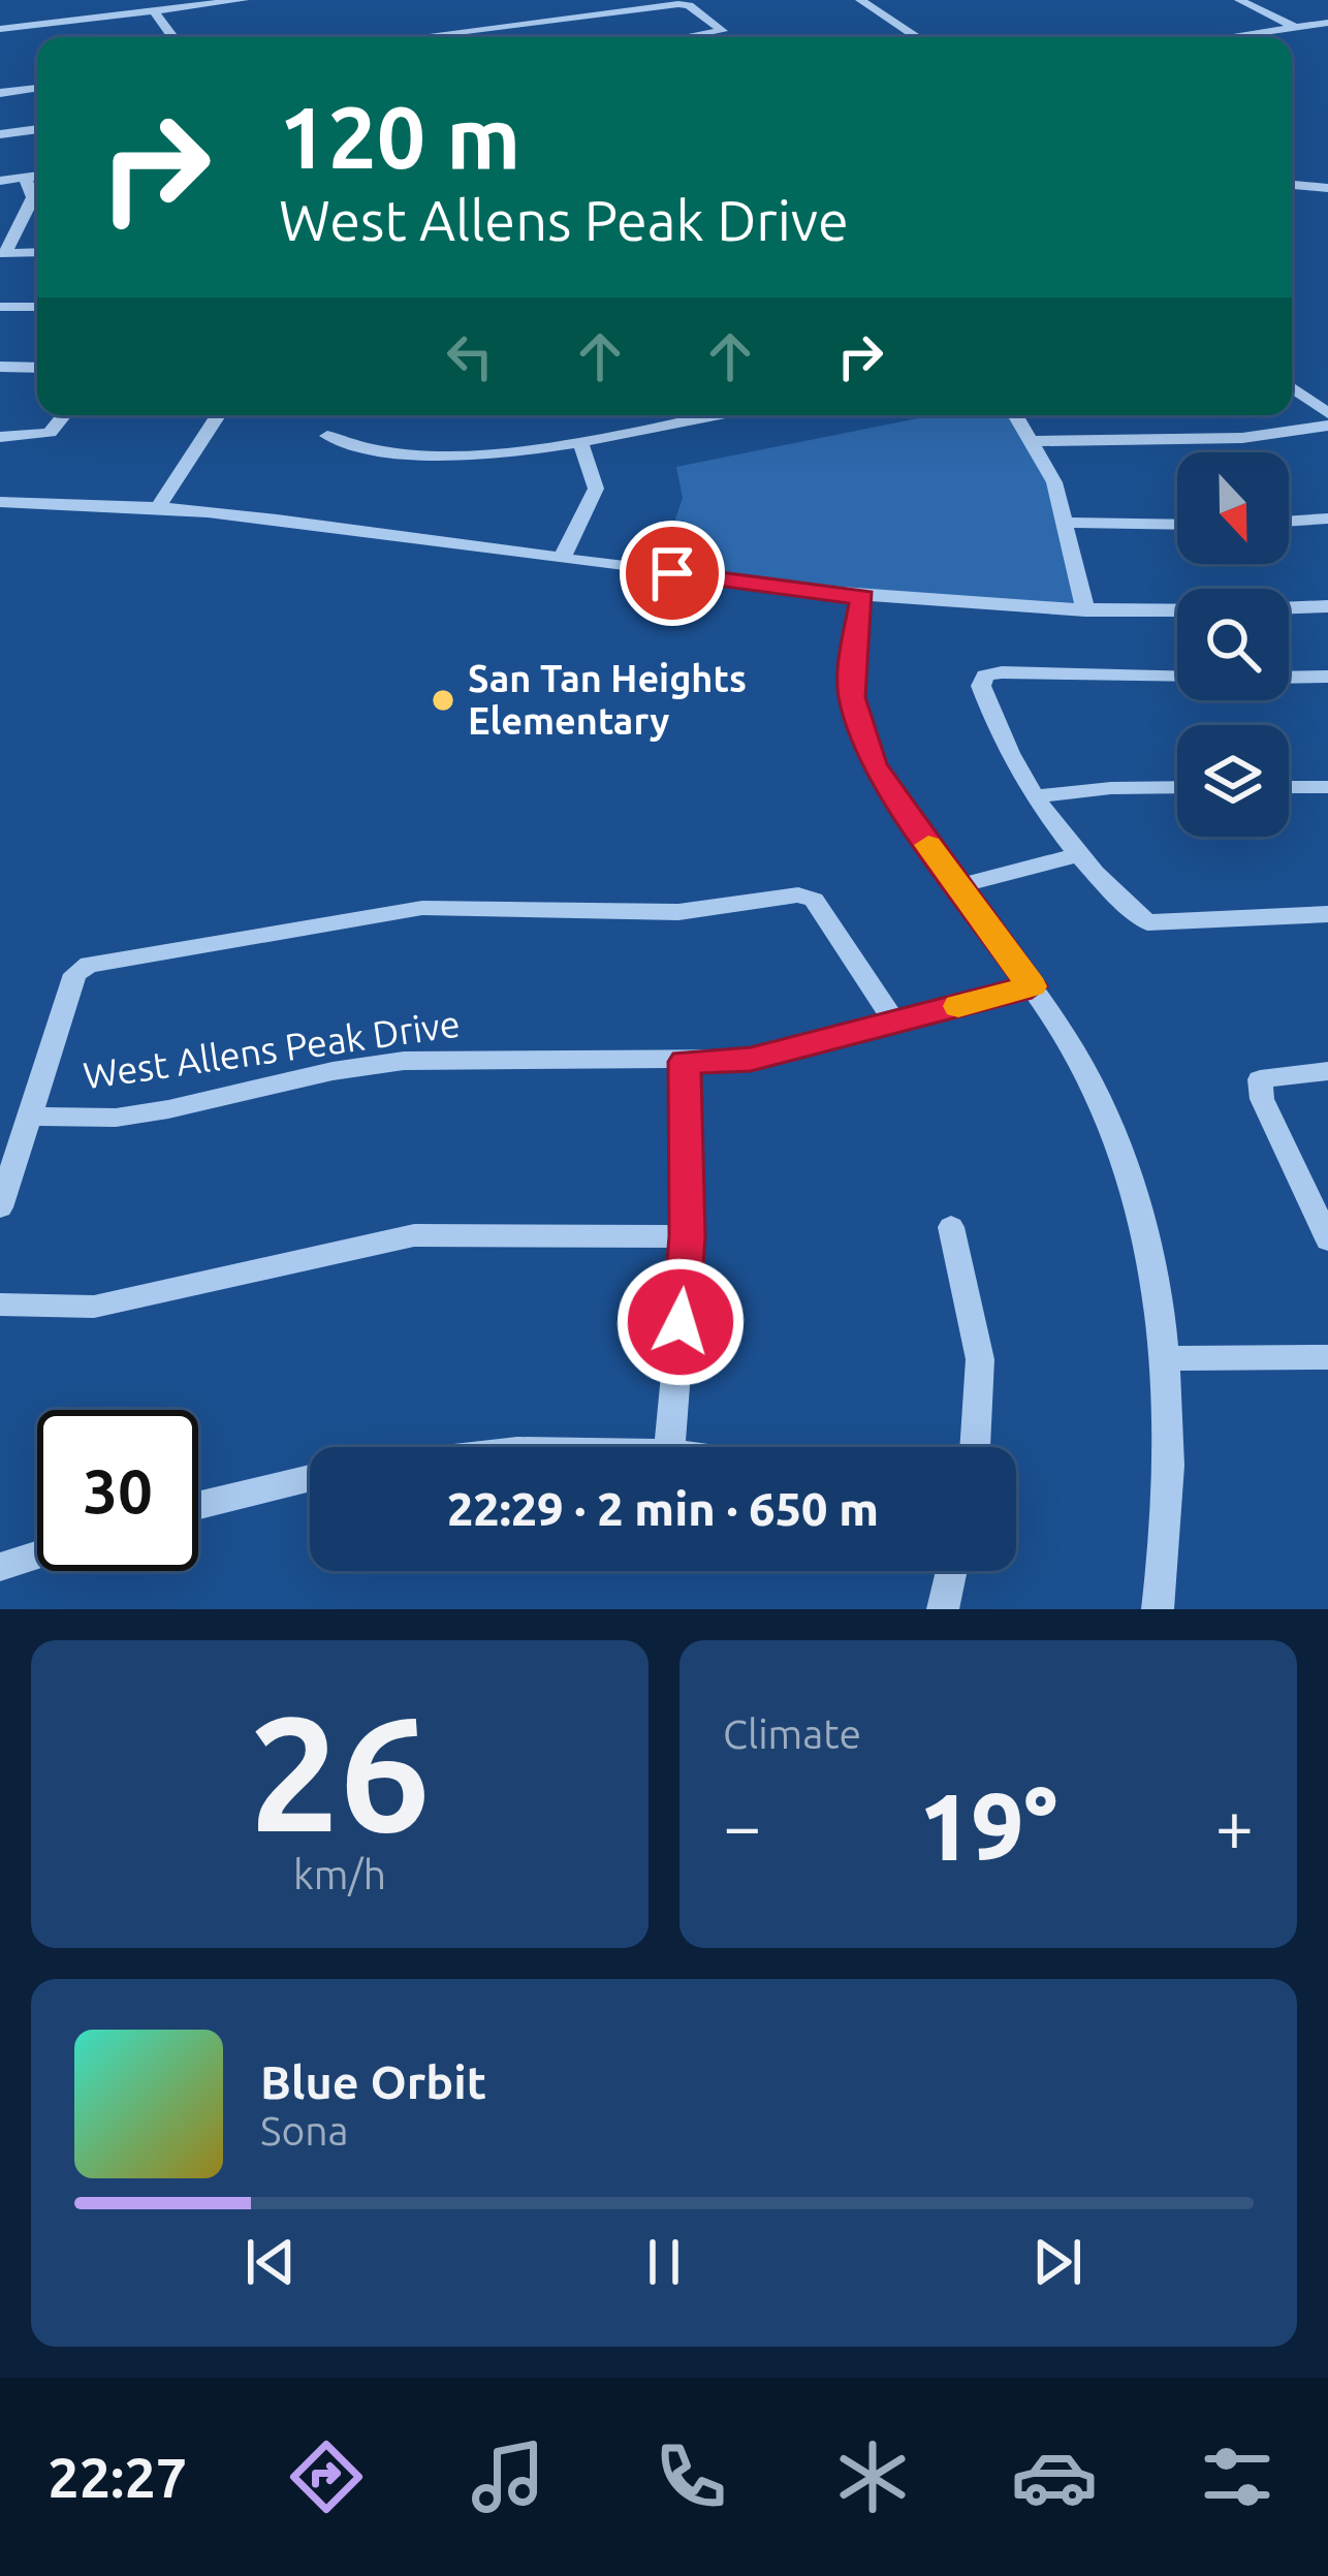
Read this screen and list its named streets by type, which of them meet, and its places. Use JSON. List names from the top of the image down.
{
  "streets": {
    "street": ["West Allens Peak Drive"]
  },
  "places": ["San Tan Heights Elementary"],
  "north": "bottom",
  "page": {
    "turn": ["120 m", "West Allens Peak Drive"],
    "limit": "30",
    "trip": "22:29 · 2 min · 650 m",
    "tile": [
      ["26", "km/h"],
      "Climate"
    ],
    "heat": ["−", "19°", "+"],
    "song": ["Blue Orbit", "Sona"],
    "tabs": "22:27"
  }
}
